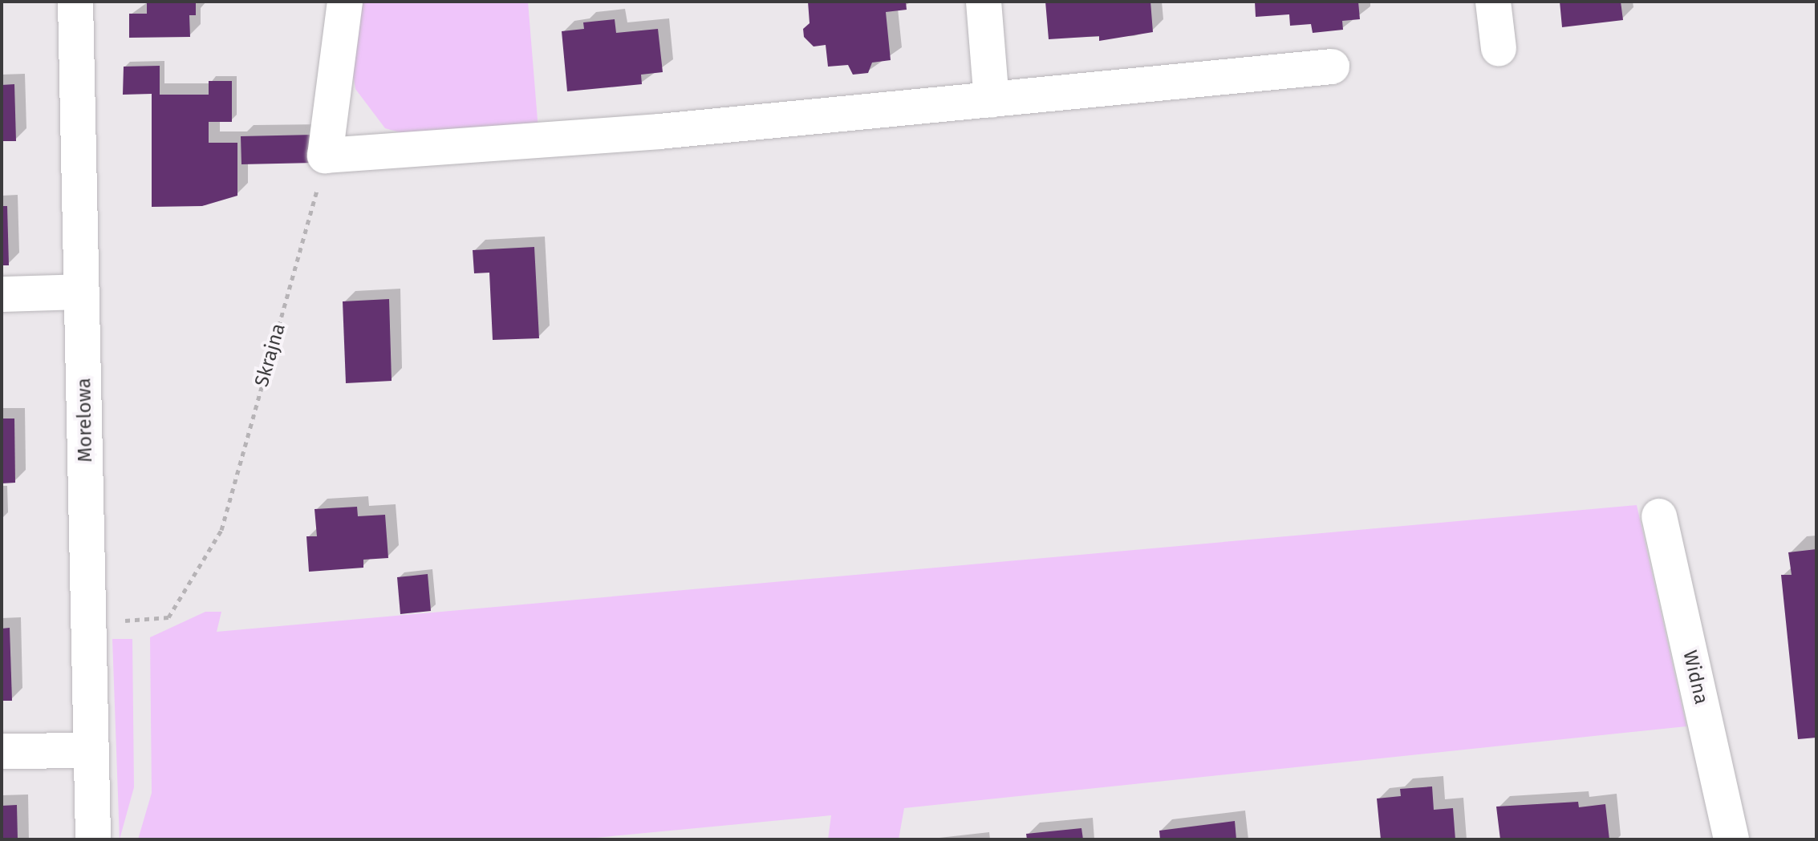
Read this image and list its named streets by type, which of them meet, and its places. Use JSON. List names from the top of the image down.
{
  "streets": {
    "street": ["Morelowa", "Widna"],
    "path": ["Skrajna"]
  },
  "crossings": [
    ["Skrajna", "Morelowa"]
  ]
}
